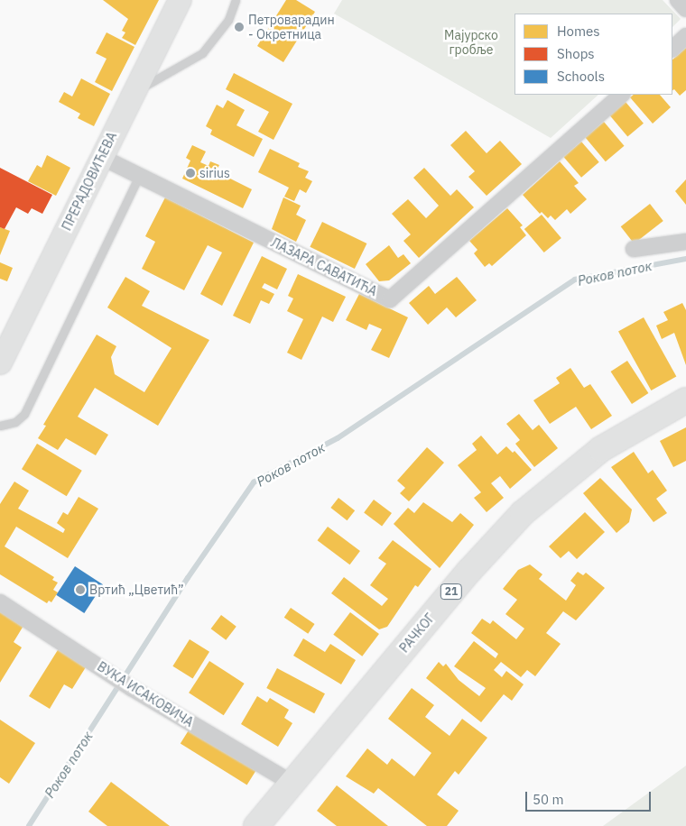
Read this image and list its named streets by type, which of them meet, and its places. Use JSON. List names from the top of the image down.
{
  "streets": {
    "main road": ["ПРЕРАДОВИЋЕВА", "21", "РАЧКОГ"],
    "street": ["ЛАЗАРА САВАТИЋА", "ВУКА ИСАКОВИЧА"]
  },
  "crossings": [
    ["ПРЕРАДОВИЋЕВА", "ЛАЗАРА САВАТИЋА"],
    ["РАЧКОГ", "ВУКА ИСАКОВИЧА"]
  ],
  "water": ["Роков поток"],
  "parks": ["Мајурско гробље"],
  "places": ["Петроварадин - Окретница", "sirius", "Вртић „Цветић”"],
  "legend": ["Homes", "Shops", "Schools"],
  "scale_bar": "50 m"
}
